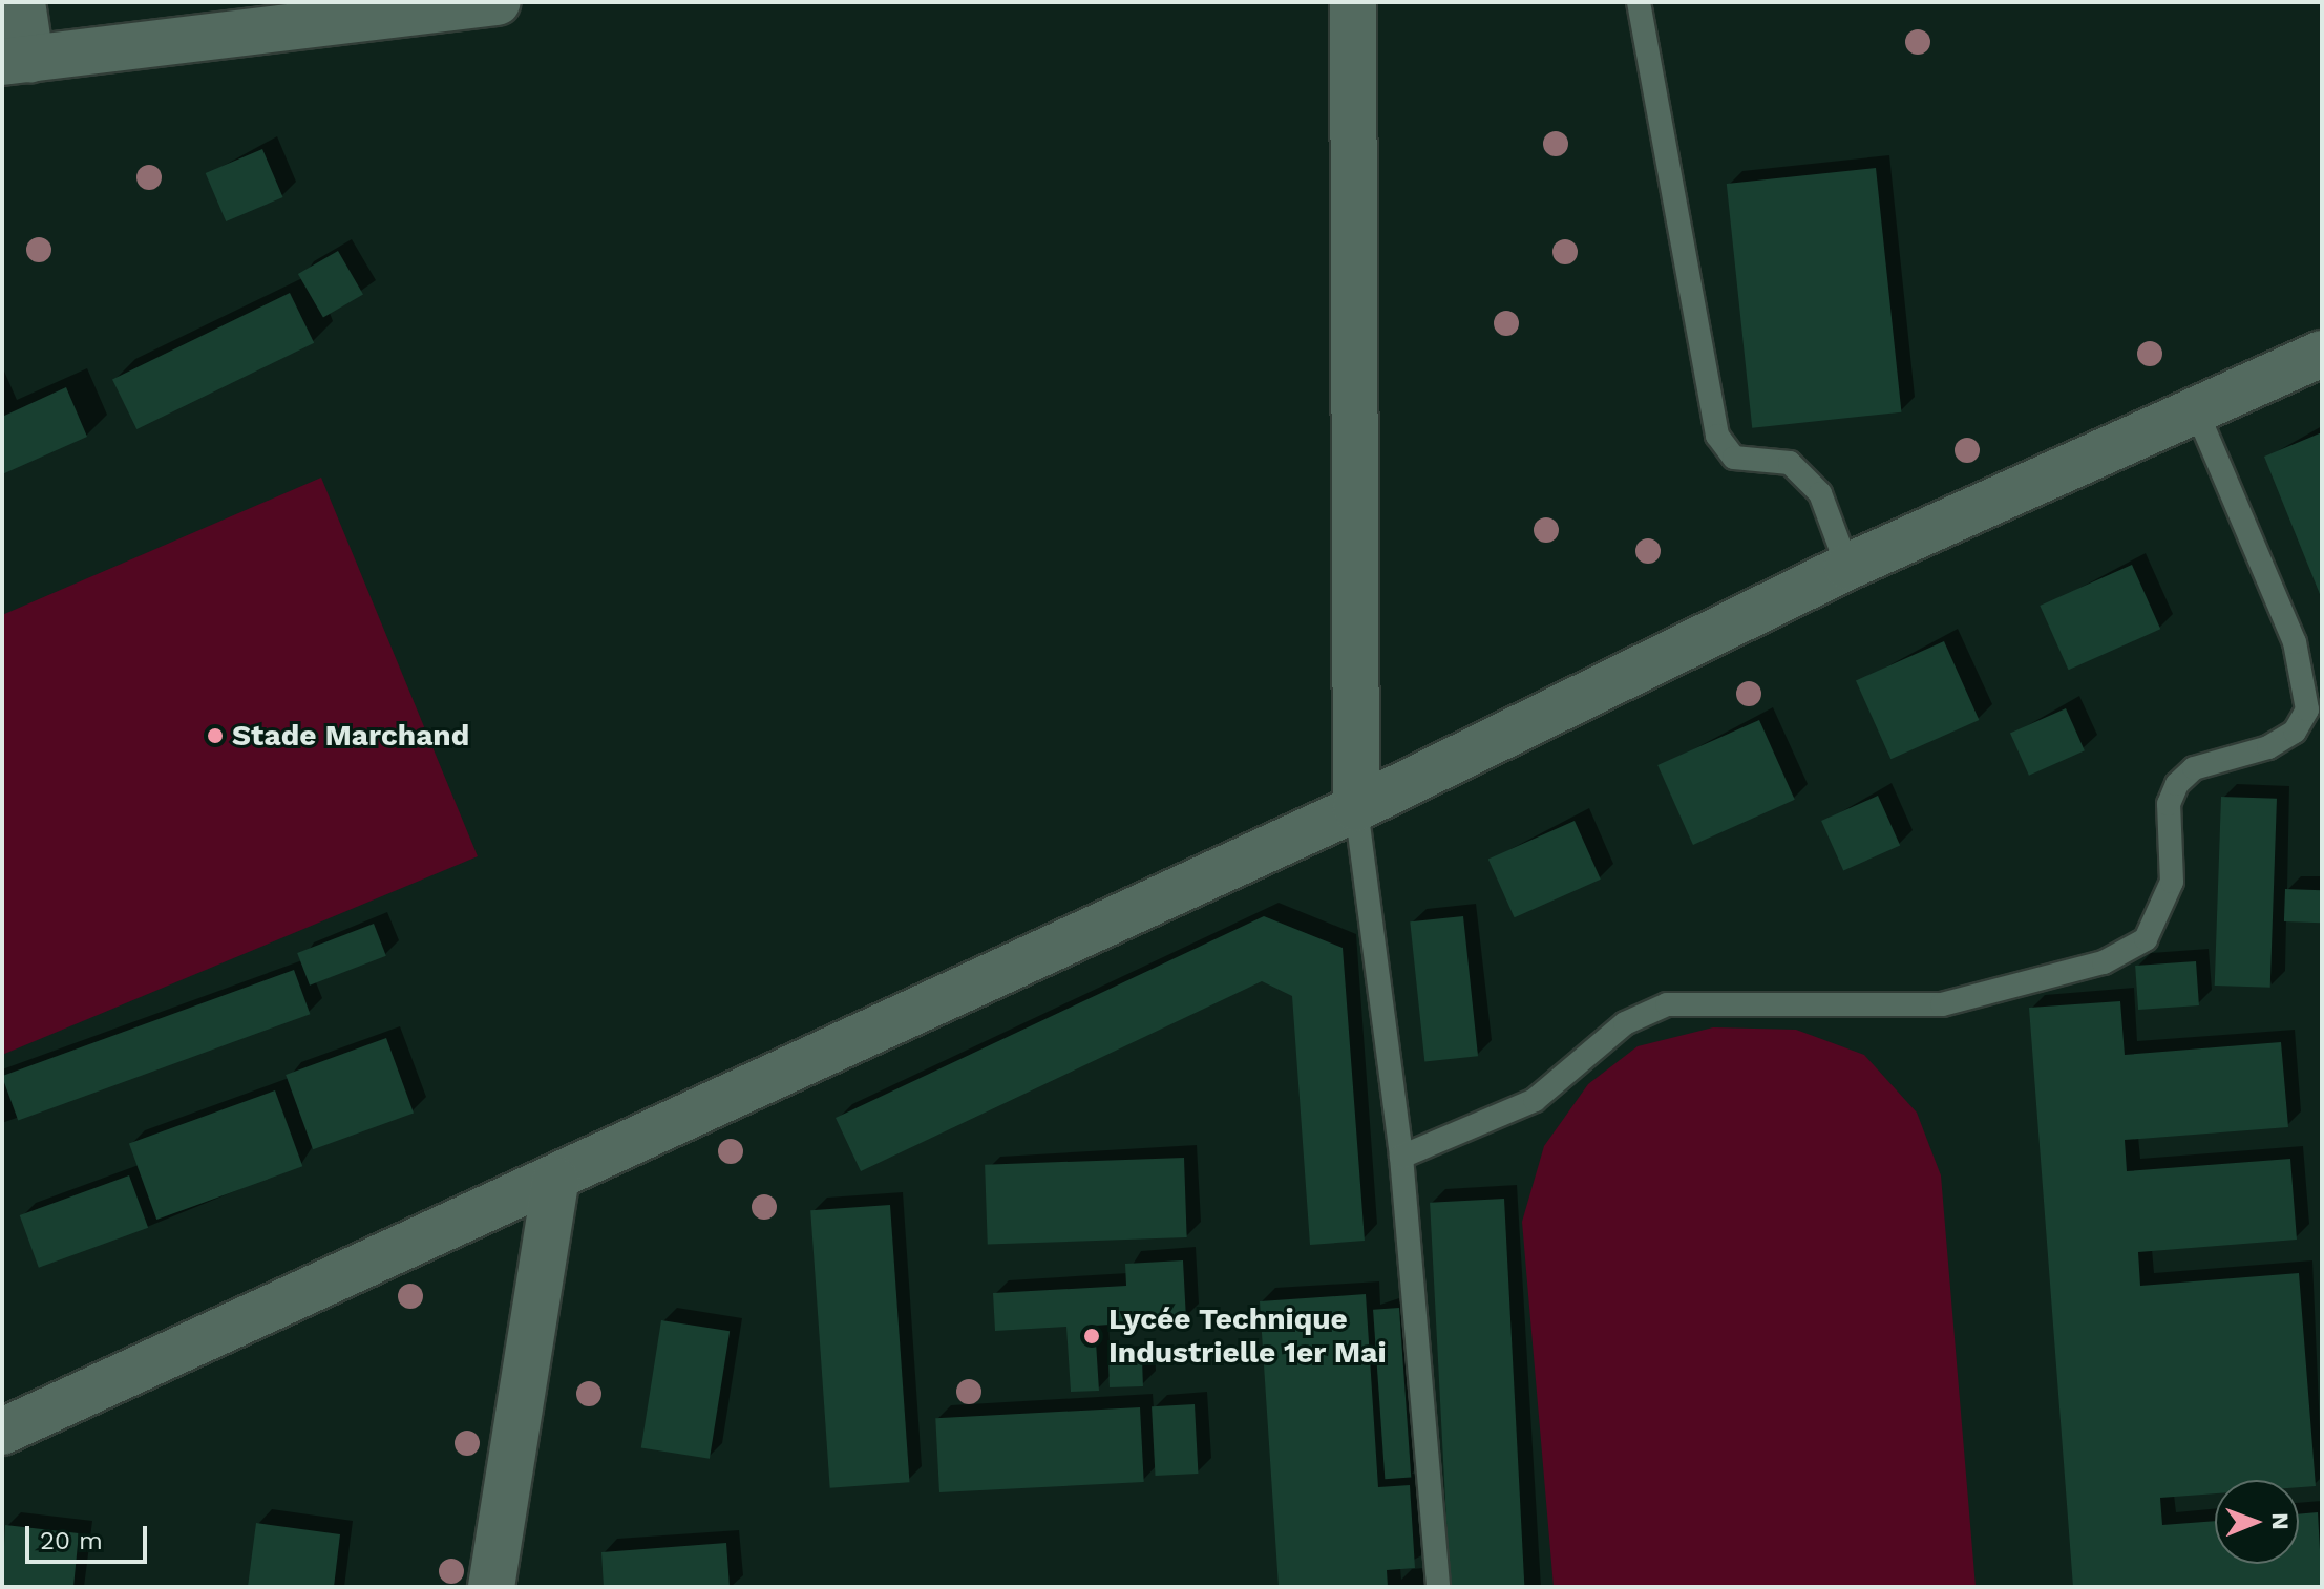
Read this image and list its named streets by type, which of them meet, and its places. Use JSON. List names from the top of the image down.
{
  "places": ["Stade Marchand", "Lycée Technique Industrielle 1er Mai"],
  "scale_bar": "20 m",
  "north": "right"
}
